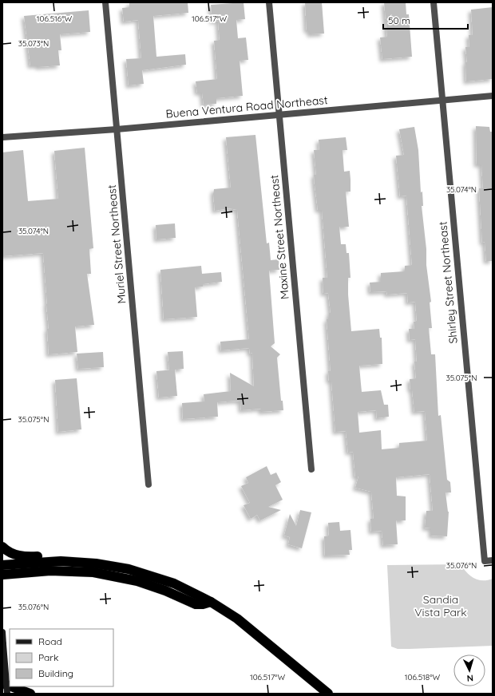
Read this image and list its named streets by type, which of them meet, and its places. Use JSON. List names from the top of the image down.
{
  "streets": {
    "street": [
      "Buena Ventura Road Northeast",
      "Maxine Street Northeast",
      "Muriel Street Northeast",
      "Shirley Street Northeast"
    ]
  },
  "crossings": [
    ["Buena Ventura Road Northeast", "Maxine Street Northeast"],
    ["Buena Ventura Road Northeast", "Muriel Street Northeast"],
    ["Buena Ventura Road Northeast", "Shirley Street Northeast"]
  ],
  "parks": ["Sandia Vista Park"],
  "legend": ["Road", "Park", "Building"],
  "scale_bar": "50 m",
  "north": "bottom",
  "coordinates": [
    "106.516°W",
    "106.517°W",
    "35.073°N",
    "35.074°N",
    "35.075°N",
    "35.076°N",
    "106.518°W"
  ]
}
